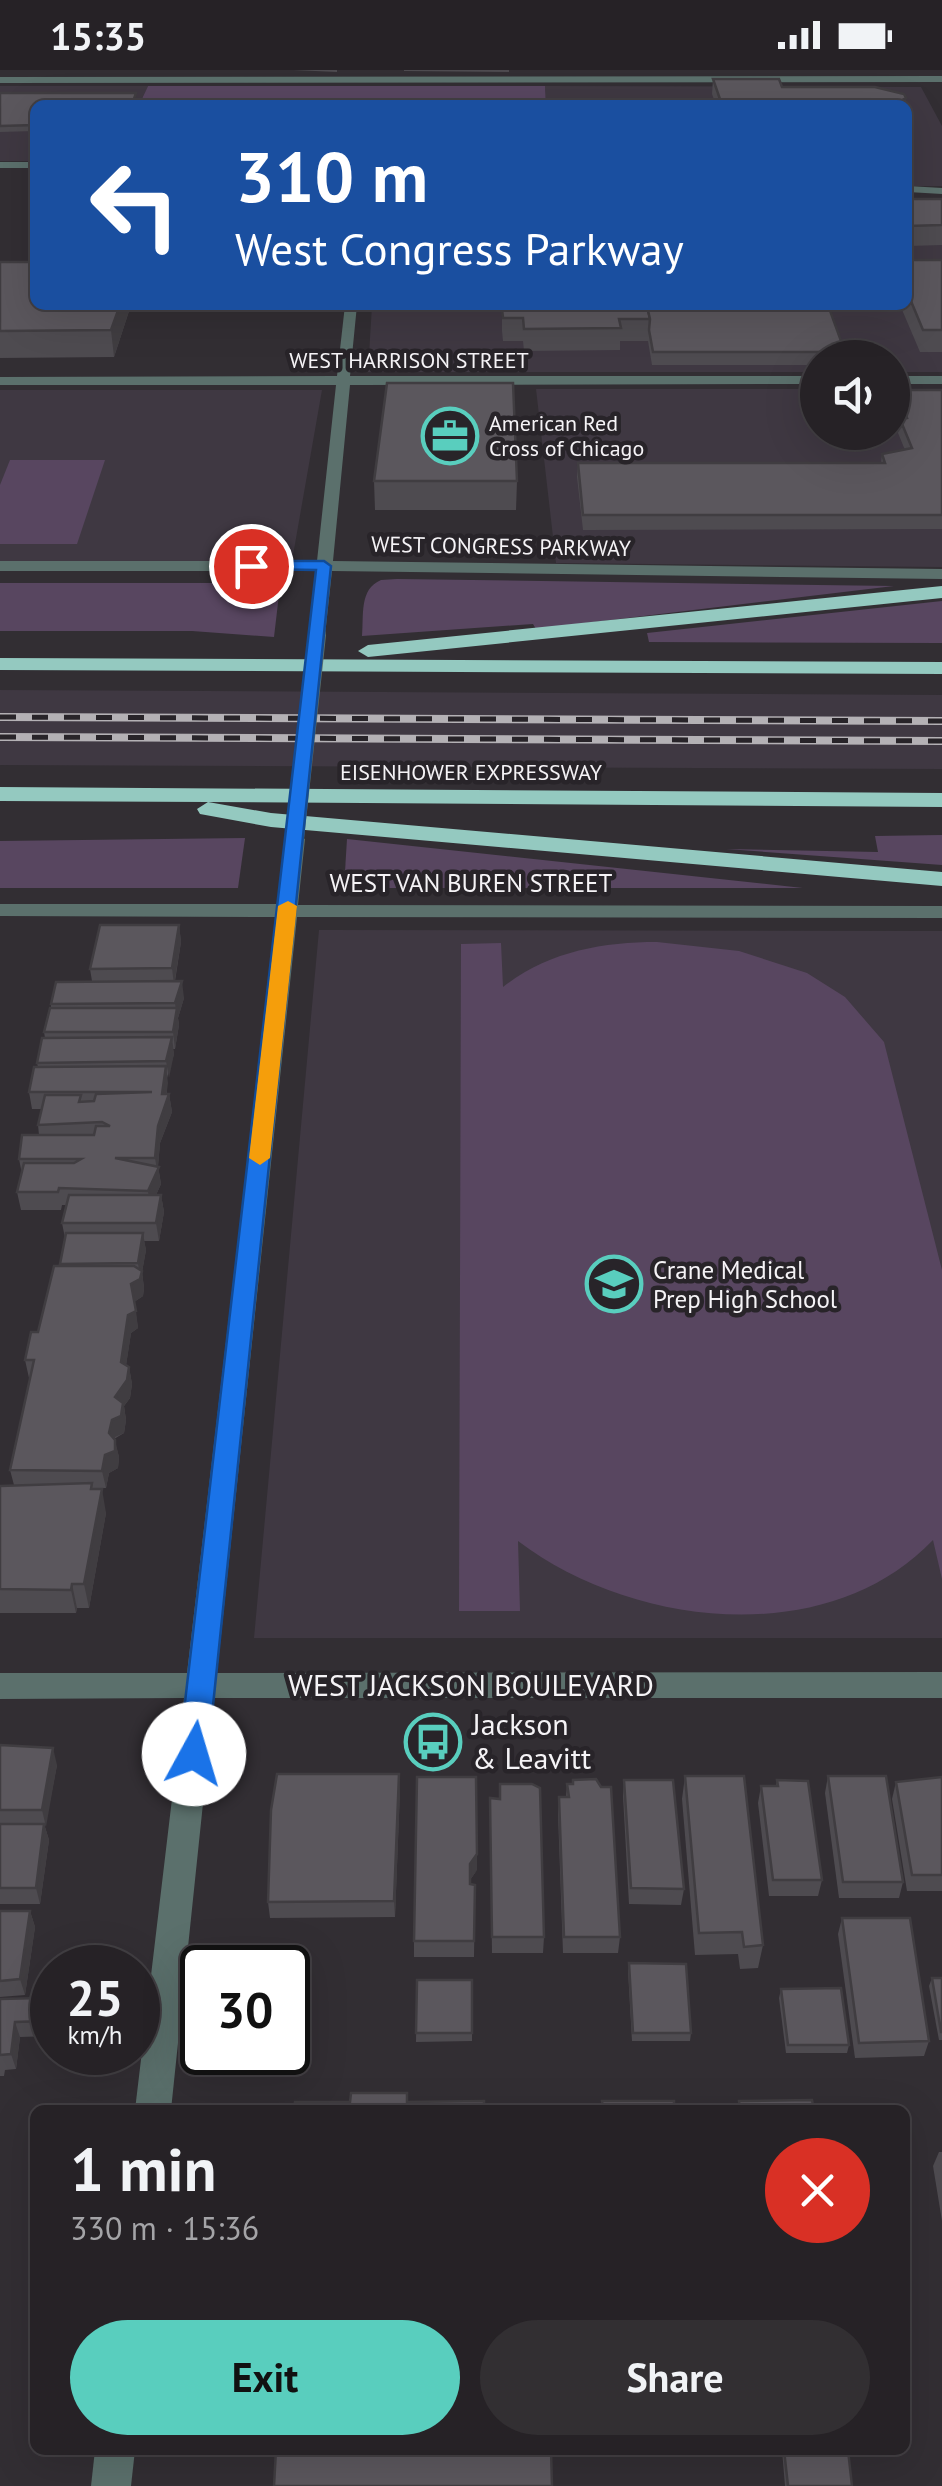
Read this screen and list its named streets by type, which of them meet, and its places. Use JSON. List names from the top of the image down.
{
  "streets": {
    "highway": ["EISENHOWER EXPRESSWAY"],
    "street": [
      "WEST HARRISON STREET",
      "WEST CONGRESS PARKWAY",
      "WEST VAN BUREN STREET",
      "WEST JACKSON BOULEVARD"
    ]
  },
  "places": {
    "office": ["American Red Cross of Chicago"],
    "school or university": ["Crane Medical Prep High School"],
    "bus stop": ["Jackson & Leavitt"]
  },
  "page": {
    "status": "15:35",
    "turn": ["310 m", "West Congress Parkway"],
    "speed": "25 km/h",
    "limit": "30",
    "heading": ["1 min", "330 m · 15:36"],
    "buttons": ["Exit", "Share"]
  }
}
